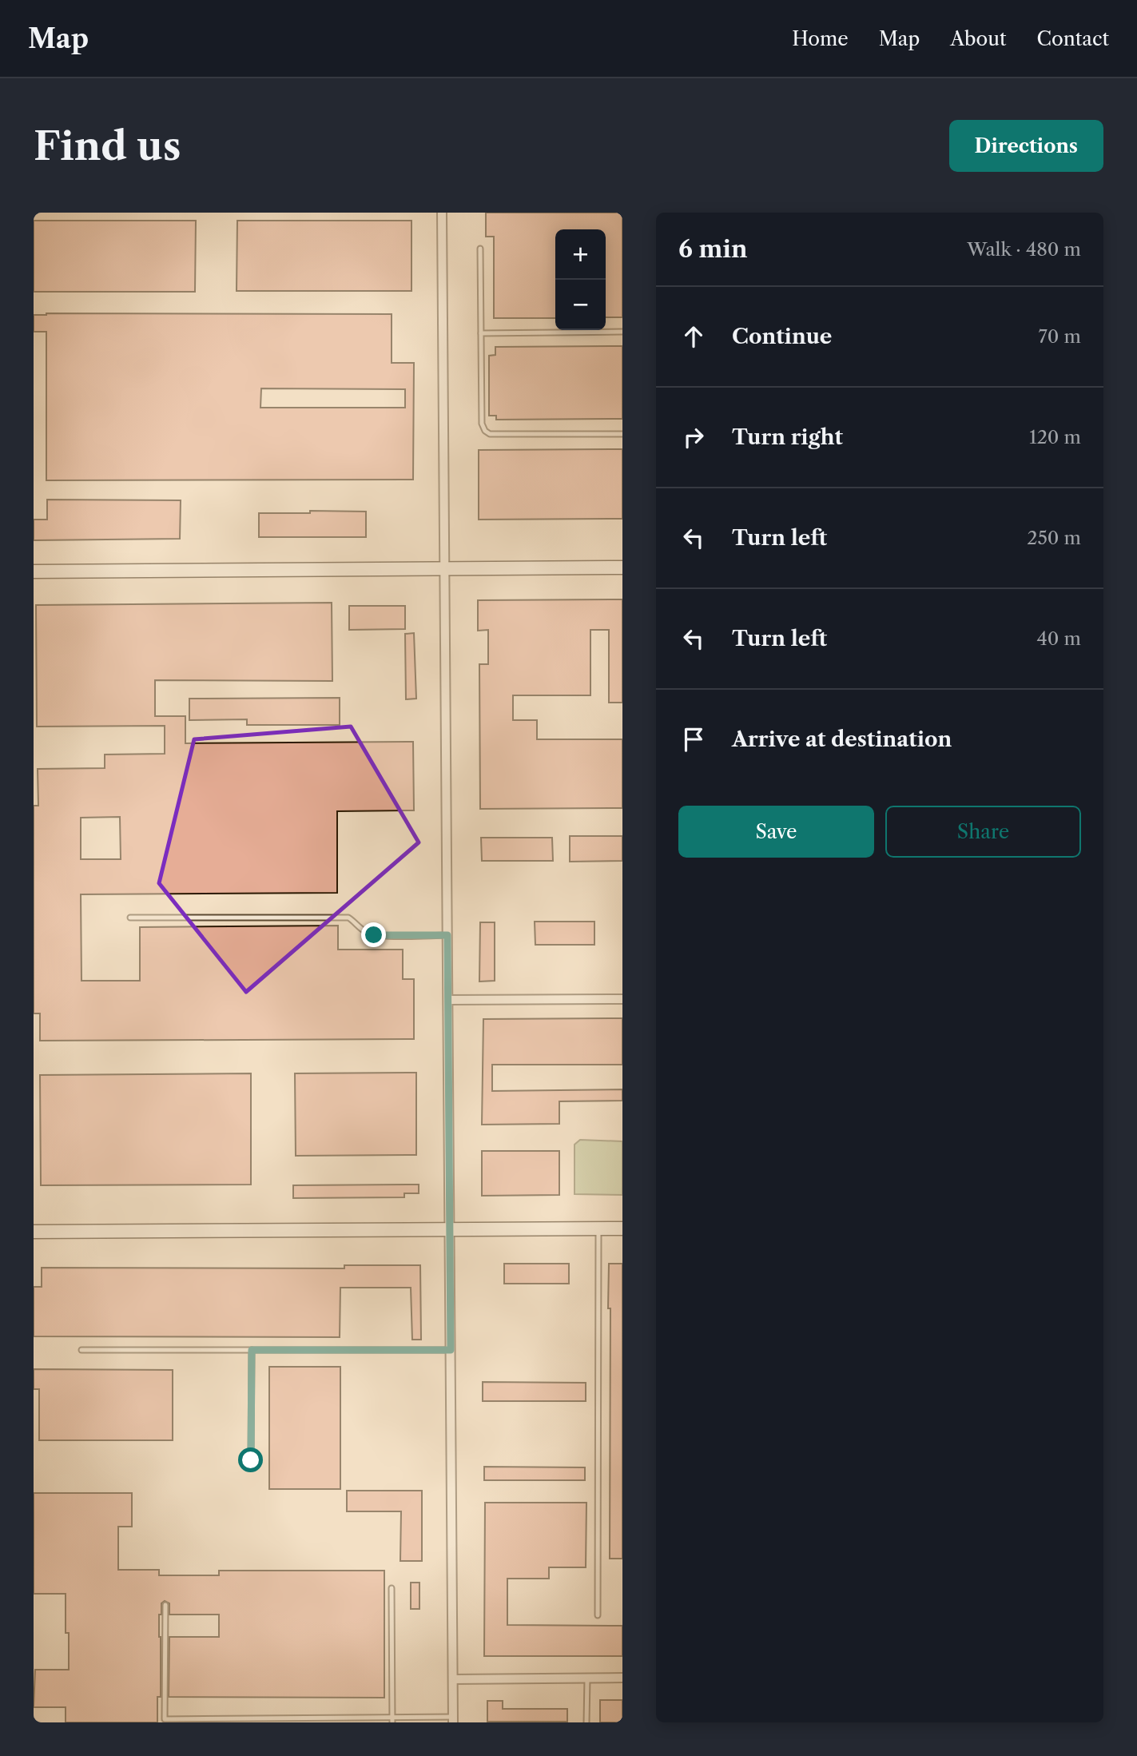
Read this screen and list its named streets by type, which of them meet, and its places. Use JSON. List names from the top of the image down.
{
  "page": {
    "header": "Map",
    "nav": [
      "Home",
      "Map",
      "About",
      "Contact"
    ],
    "buttons": [
      "Directions",
      ["Save", "Share"]
    ],
    "title": "Find us",
    "heading": ["6 min", "Walk · 480 m"],
    "map_buttons": ["+", "−"],
    "list": [
      ["Continue", "70 m"],
      ["Turn right", "120 m"],
      ["Turn left", "250 m"],
      ["Turn left", "40 m"],
      "Arrive at destination"
    ]
  }
}
